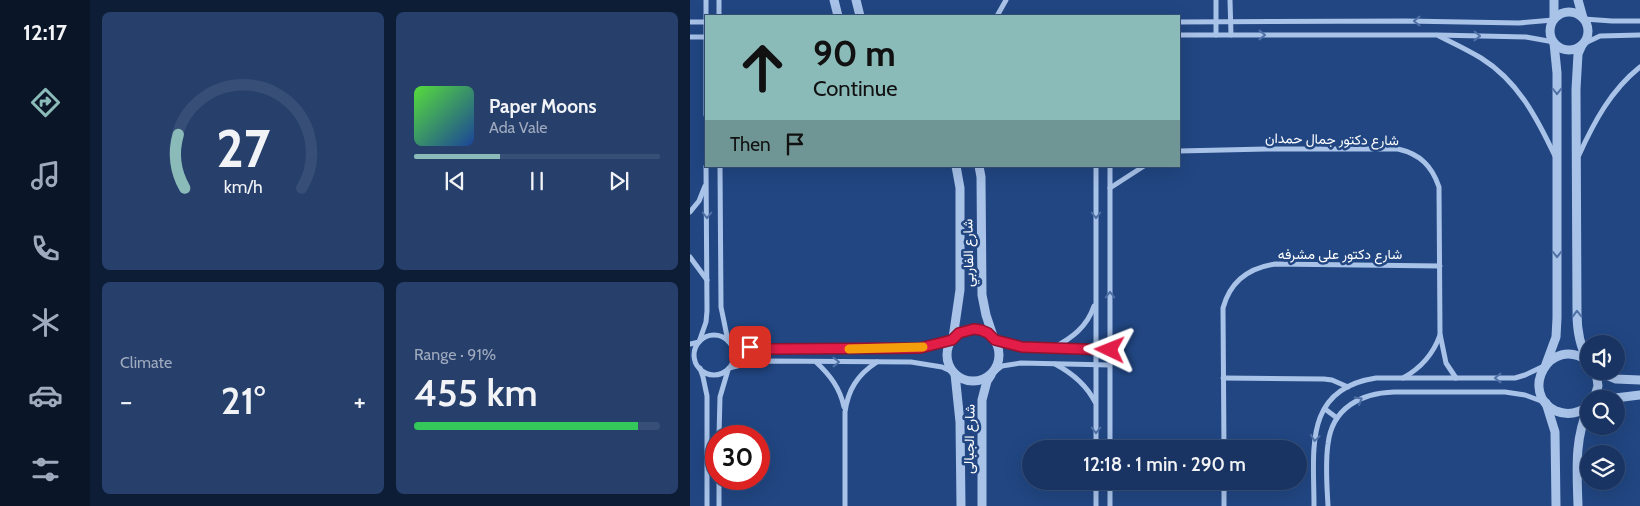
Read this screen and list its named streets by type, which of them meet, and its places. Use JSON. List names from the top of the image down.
{
  "streets": {
    "street": [
      "شارع دكتور جمال حمدان",
      "شارع الفاربي",
      "شارع دكتور على مشرفه",
      "شارع الجبالى"
    ]
  },
  "crossings": [
    ["شارع دكتور جمال حمدان", "شارع دكتور على مشرفه"],
    ["شارع الفاربي", "شارع الجبالى"]
  ],
  "page": {
    "tabs": "12:17",
    "turn": ["90 m", "Continue"],
    "song": ["Paper Moons", "Ada Vale"],
    "then": "Then",
    "tile": [
      "Climate",
      ["Range · 91%", "455 km"]
    ],
    "heat": ["−", "21°", "+"],
    "limit": "30",
    "trip": "12:18 · 1 min · 290 m",
    "gauge": ["27", "km/h"]
  }
}
